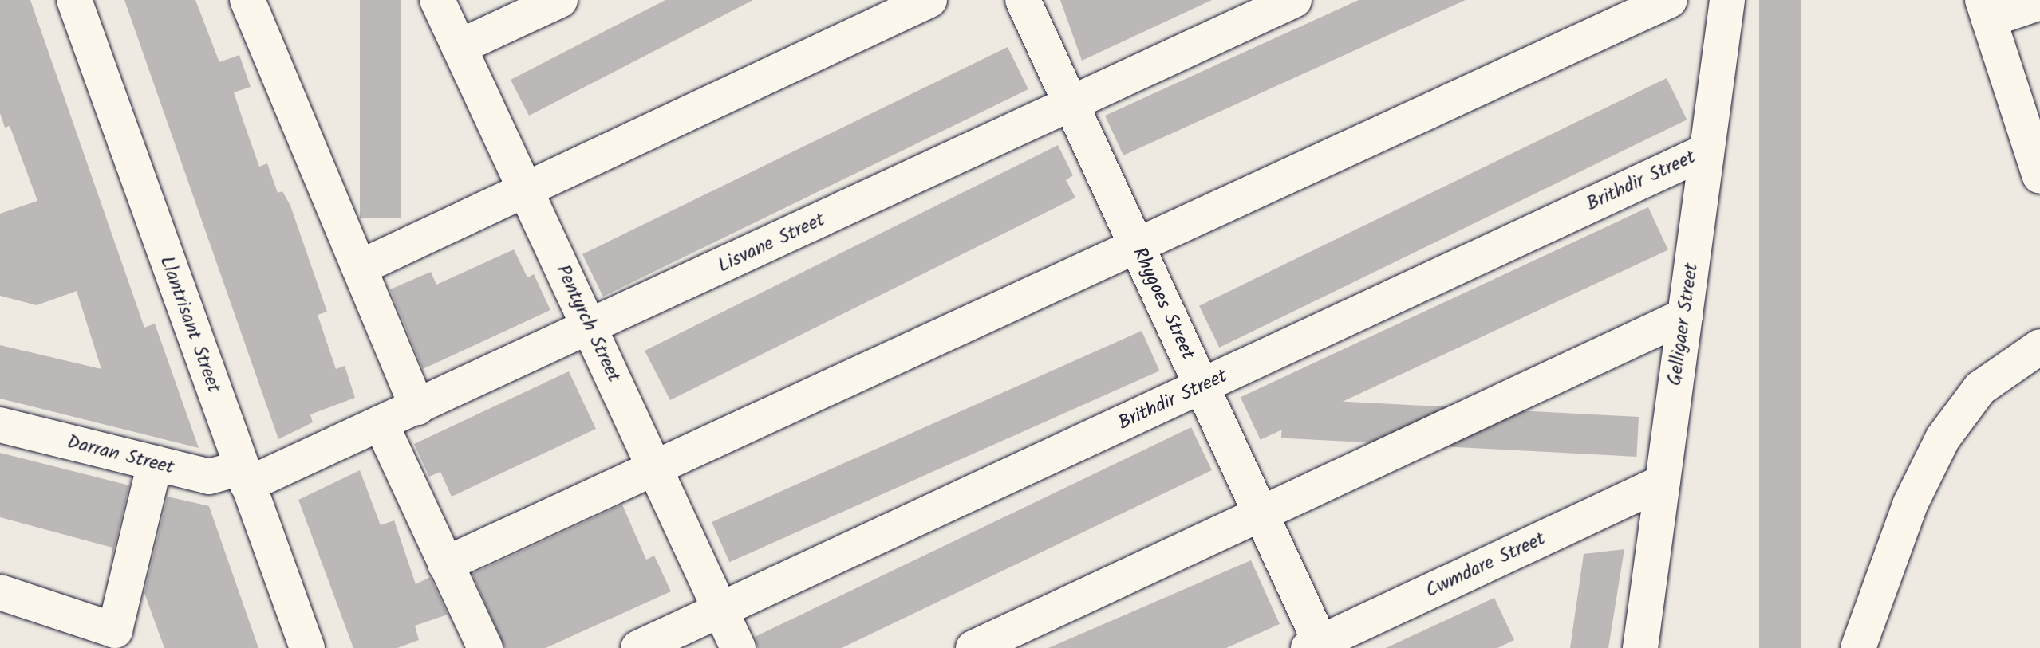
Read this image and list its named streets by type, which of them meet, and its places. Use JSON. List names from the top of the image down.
{
  "streets": {
    "street": [
      "Brithdir Street",
      "Lisvane Street",
      "Rhygoes Street",
      "Pentyrch Street",
      "Llantrisant Street",
      "Gelligaer Street",
      "Darran Street",
      "Cwmdare Street"
    ]
  },
  "crossings": [
    ["Brithdir Street", "Rhygoes Street"],
    ["Brithdir Street", "Pentyrch Street"],
    ["Brithdir Street", "Gelligaer Street"],
    ["Lisvane Street", "Rhygoes Street"],
    ["Lisvane Street", "Pentyrch Street"],
    ["Lisvane Street", "Llantrisant Street"],
    ["Lisvane Street", "Darran Street"],
    ["Rhygoes Street", "Cwmdare Street"],
    ["Llantrisant Street", "Darran Street"],
    ["Gelligaer Street", "Cwmdare Street"]
  ]
}
